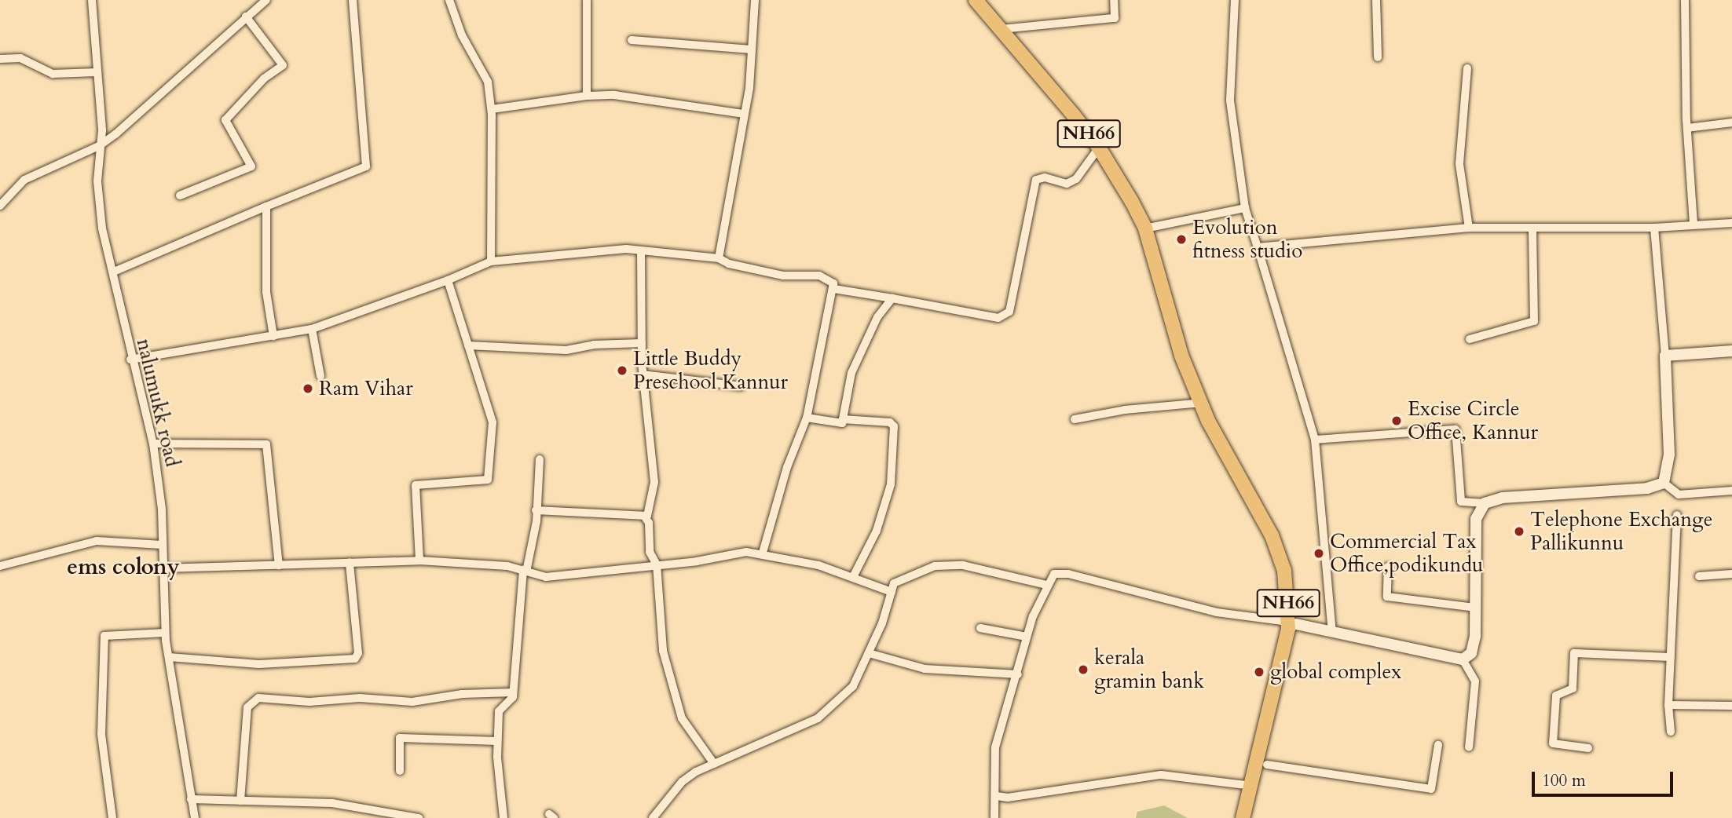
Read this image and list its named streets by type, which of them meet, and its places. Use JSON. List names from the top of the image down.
{
  "streets": {
    "highway": ["NH66"],
    "street": ["nalumukk road"]
  },
  "districts": ["ems colony"],
  "places": [
    "Evolution fitness studio",
    "Little Buddy Preschool Kannur",
    "Ram Vihar",
    "Excise Circle Office, Kannur",
    "Telephone Exchange Pallikunnu",
    "Commercial Tax Office,podikundu",
    "kerala gramin bank",
    "global complex"
  ],
  "scale_bar": "100 m"
}
